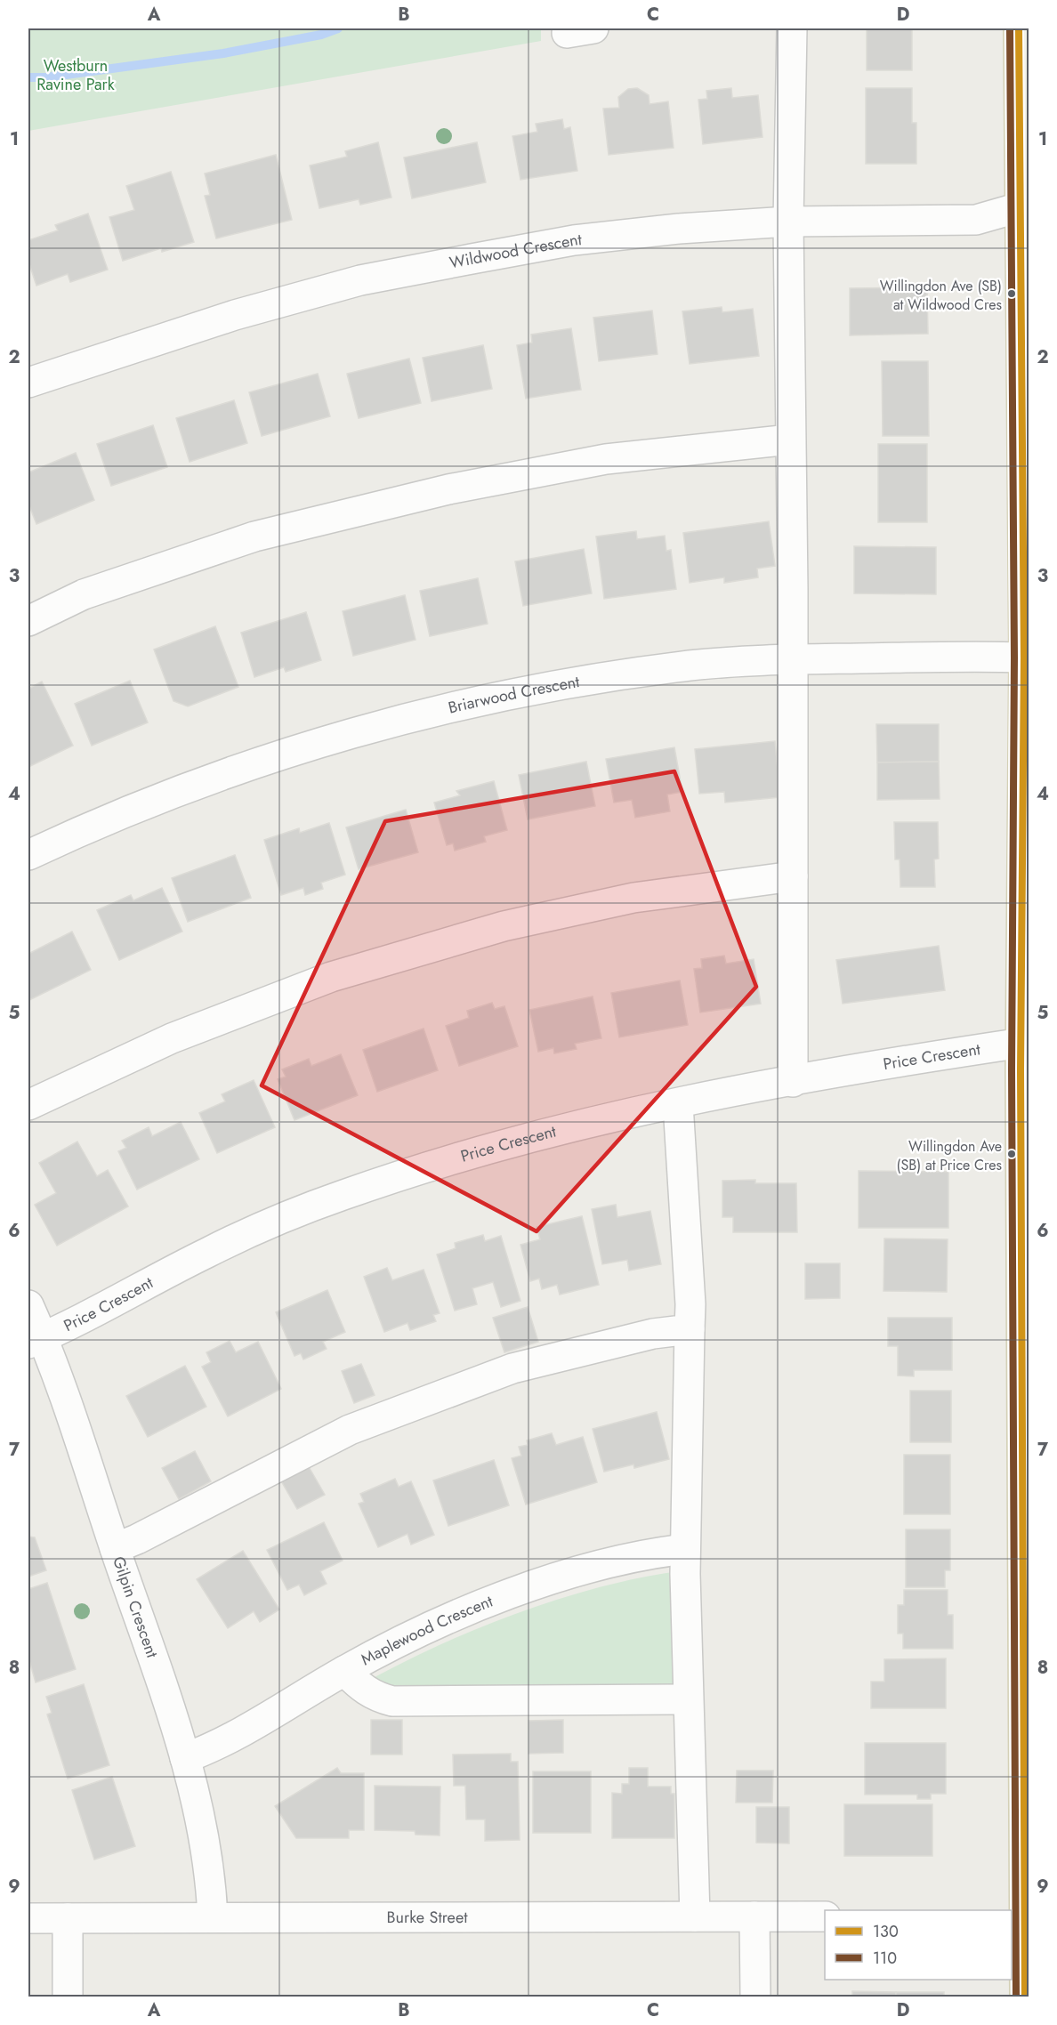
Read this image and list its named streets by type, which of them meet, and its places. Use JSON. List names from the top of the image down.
{
  "streets": {
    "street": [
      "Wildwood Crescent",
      "Briarwood Crescent",
      "Price Crescent",
      "Gilpin Crescent",
      "Maplewood Crescent",
      "Burke Street"
    ]
  },
  "crossings": [
    ["Price Crescent", "Gilpin Crescent"],
    ["Gilpin Crescent", "Maplewood Crescent"],
    ["Gilpin Crescent", "Burke Street"]
  ],
  "parks": ["Westburn Ravine Park"],
  "places": ["Willingdon Ave (SB) at Wildwood Cres", "Willingdon Ave (SB) at Price Cres"],
  "lines": ["transit line 130", "transit line 110"],
  "legend": ["130", "110"],
  "grid": {
    "columns": [
      "A",
      "B",
      "C",
      "D"
    ],
    "rows": [
      "1",
      "2",
      "3",
      "4",
      "5",
      "6",
      "7",
      "8",
      "9"
    ]
  }
}
